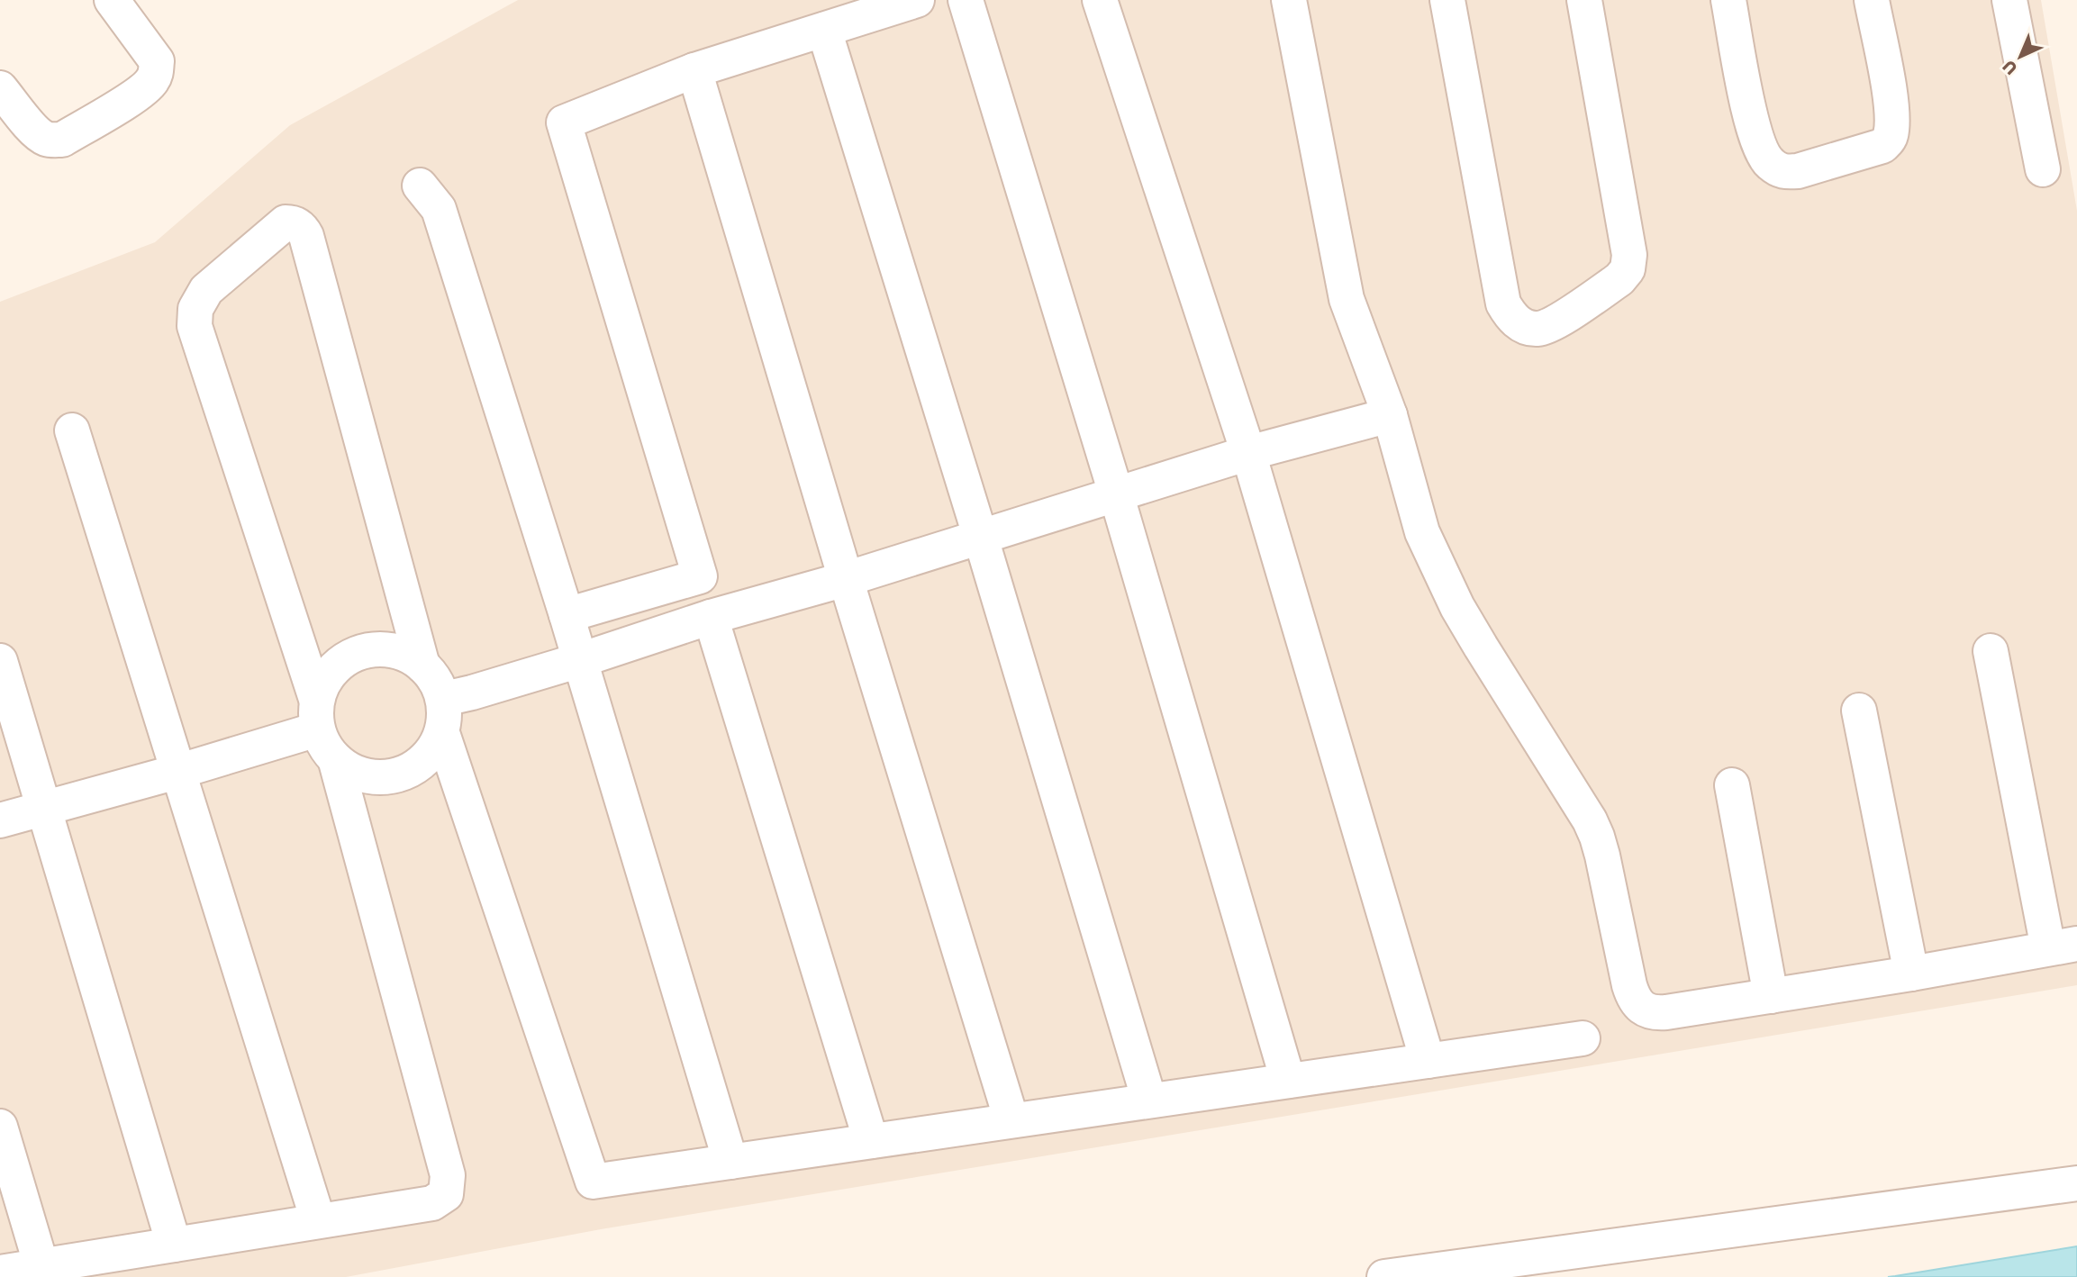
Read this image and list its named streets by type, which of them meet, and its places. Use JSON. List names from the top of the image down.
{
  "north": "bottom left"
}
